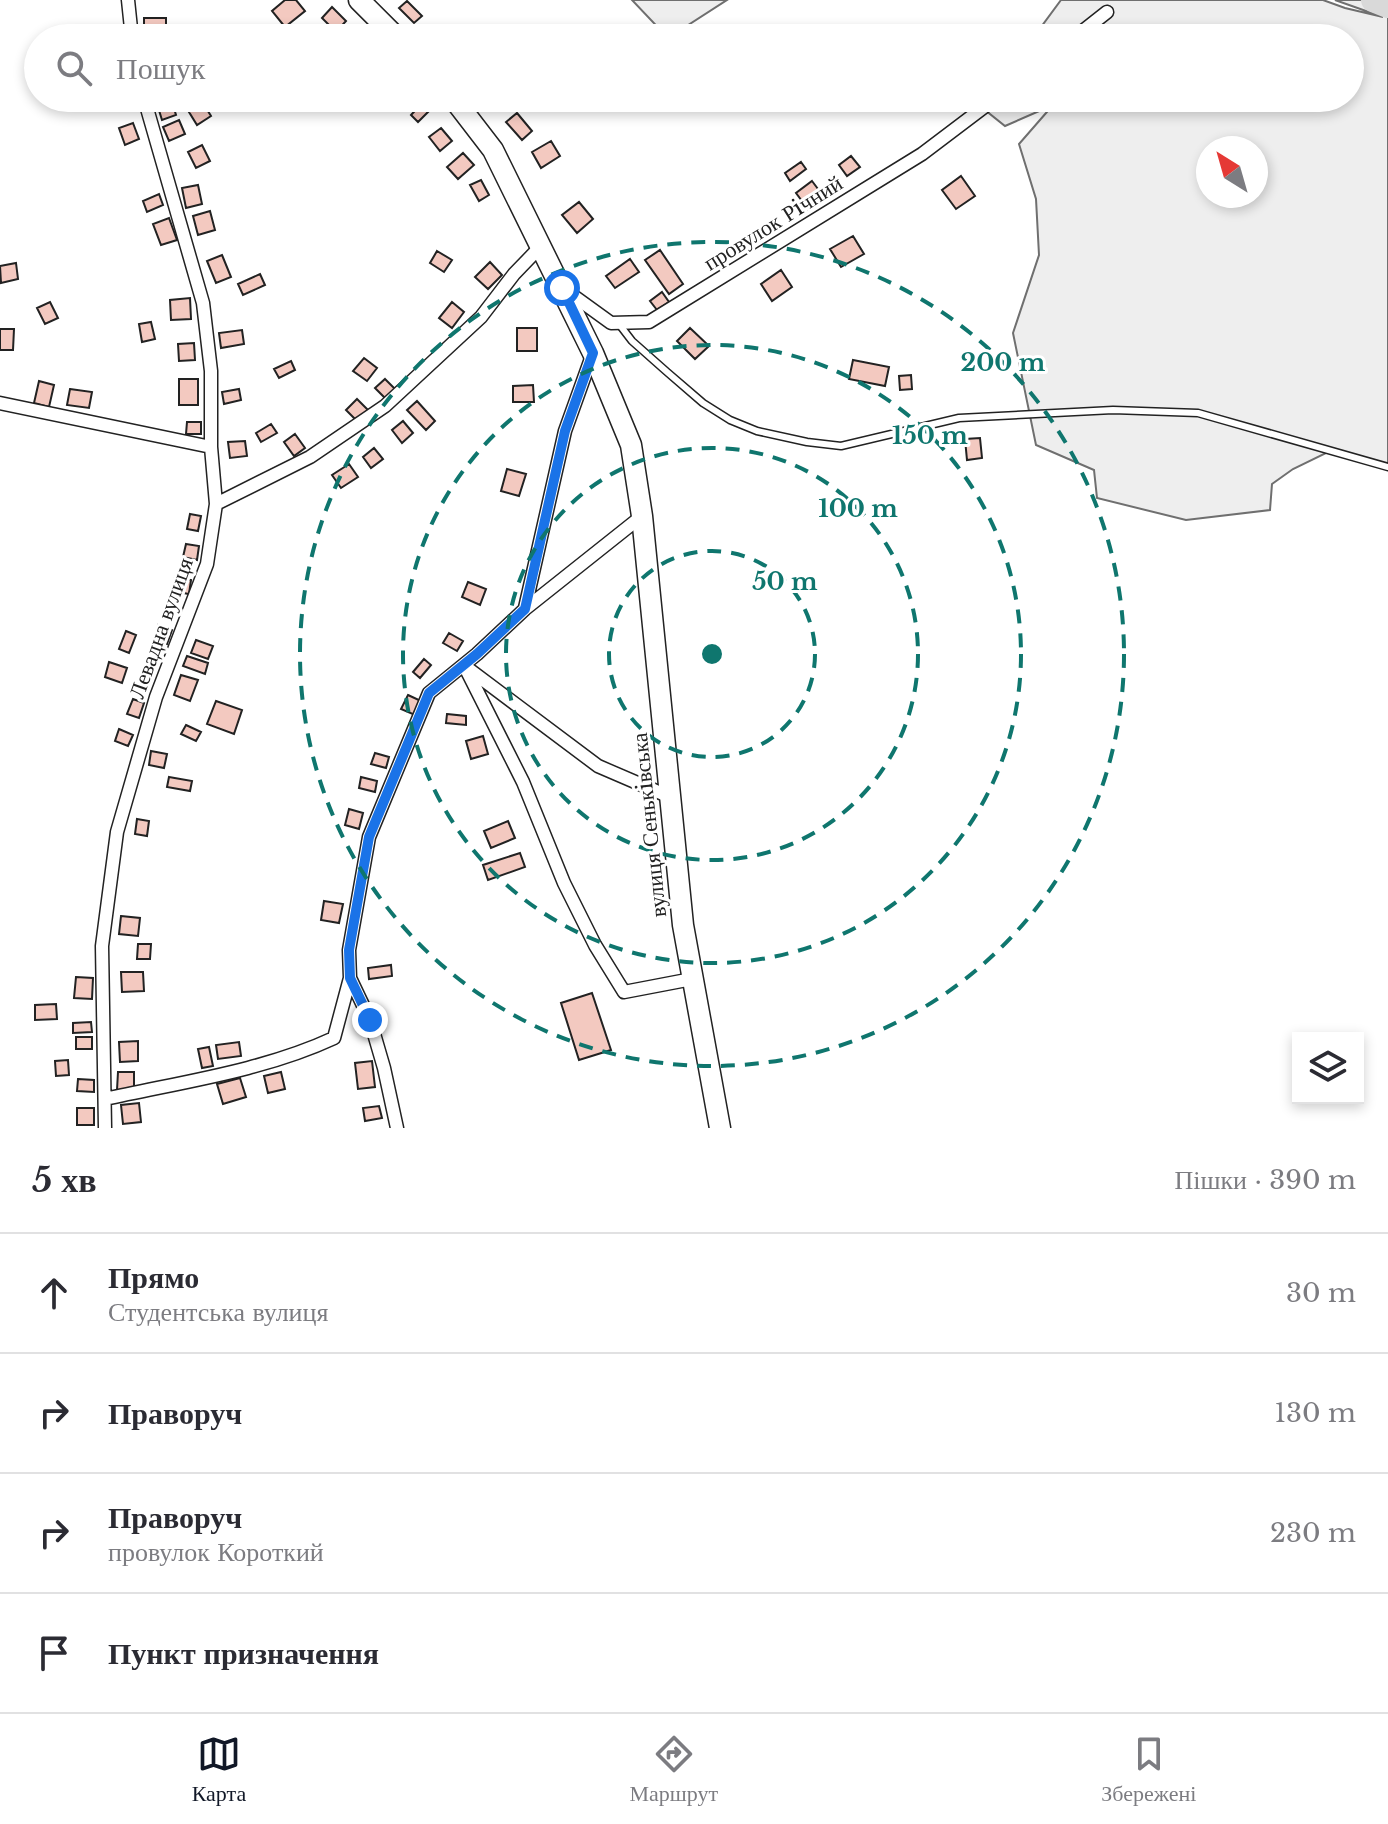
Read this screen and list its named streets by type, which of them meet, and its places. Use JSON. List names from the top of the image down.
{
  "streets": {
    "main road": ["вулиця Сенькiвська"],
    "street": ["провулок Рiчний", "Левадна вулиця"]
  },
  "north": "top left",
  "page": {
    "search": "Пошук",
    "heading": ["5 хв", "Пішки · 390 m"],
    "list": [
      ["Прямо", "Студентська вулиця", "30 m"],
      ["Праворуч", "130 m"],
      ["Праворуч", "провулок Короткий", "230 m"],
      "Пункт призначення"
    ],
    "nav": ["Карта", "Маршрут", "Збережені"]
  },
  "rings": [
    "200 m",
    "150 m",
    "100 m",
    "50 m"
  ]
}
